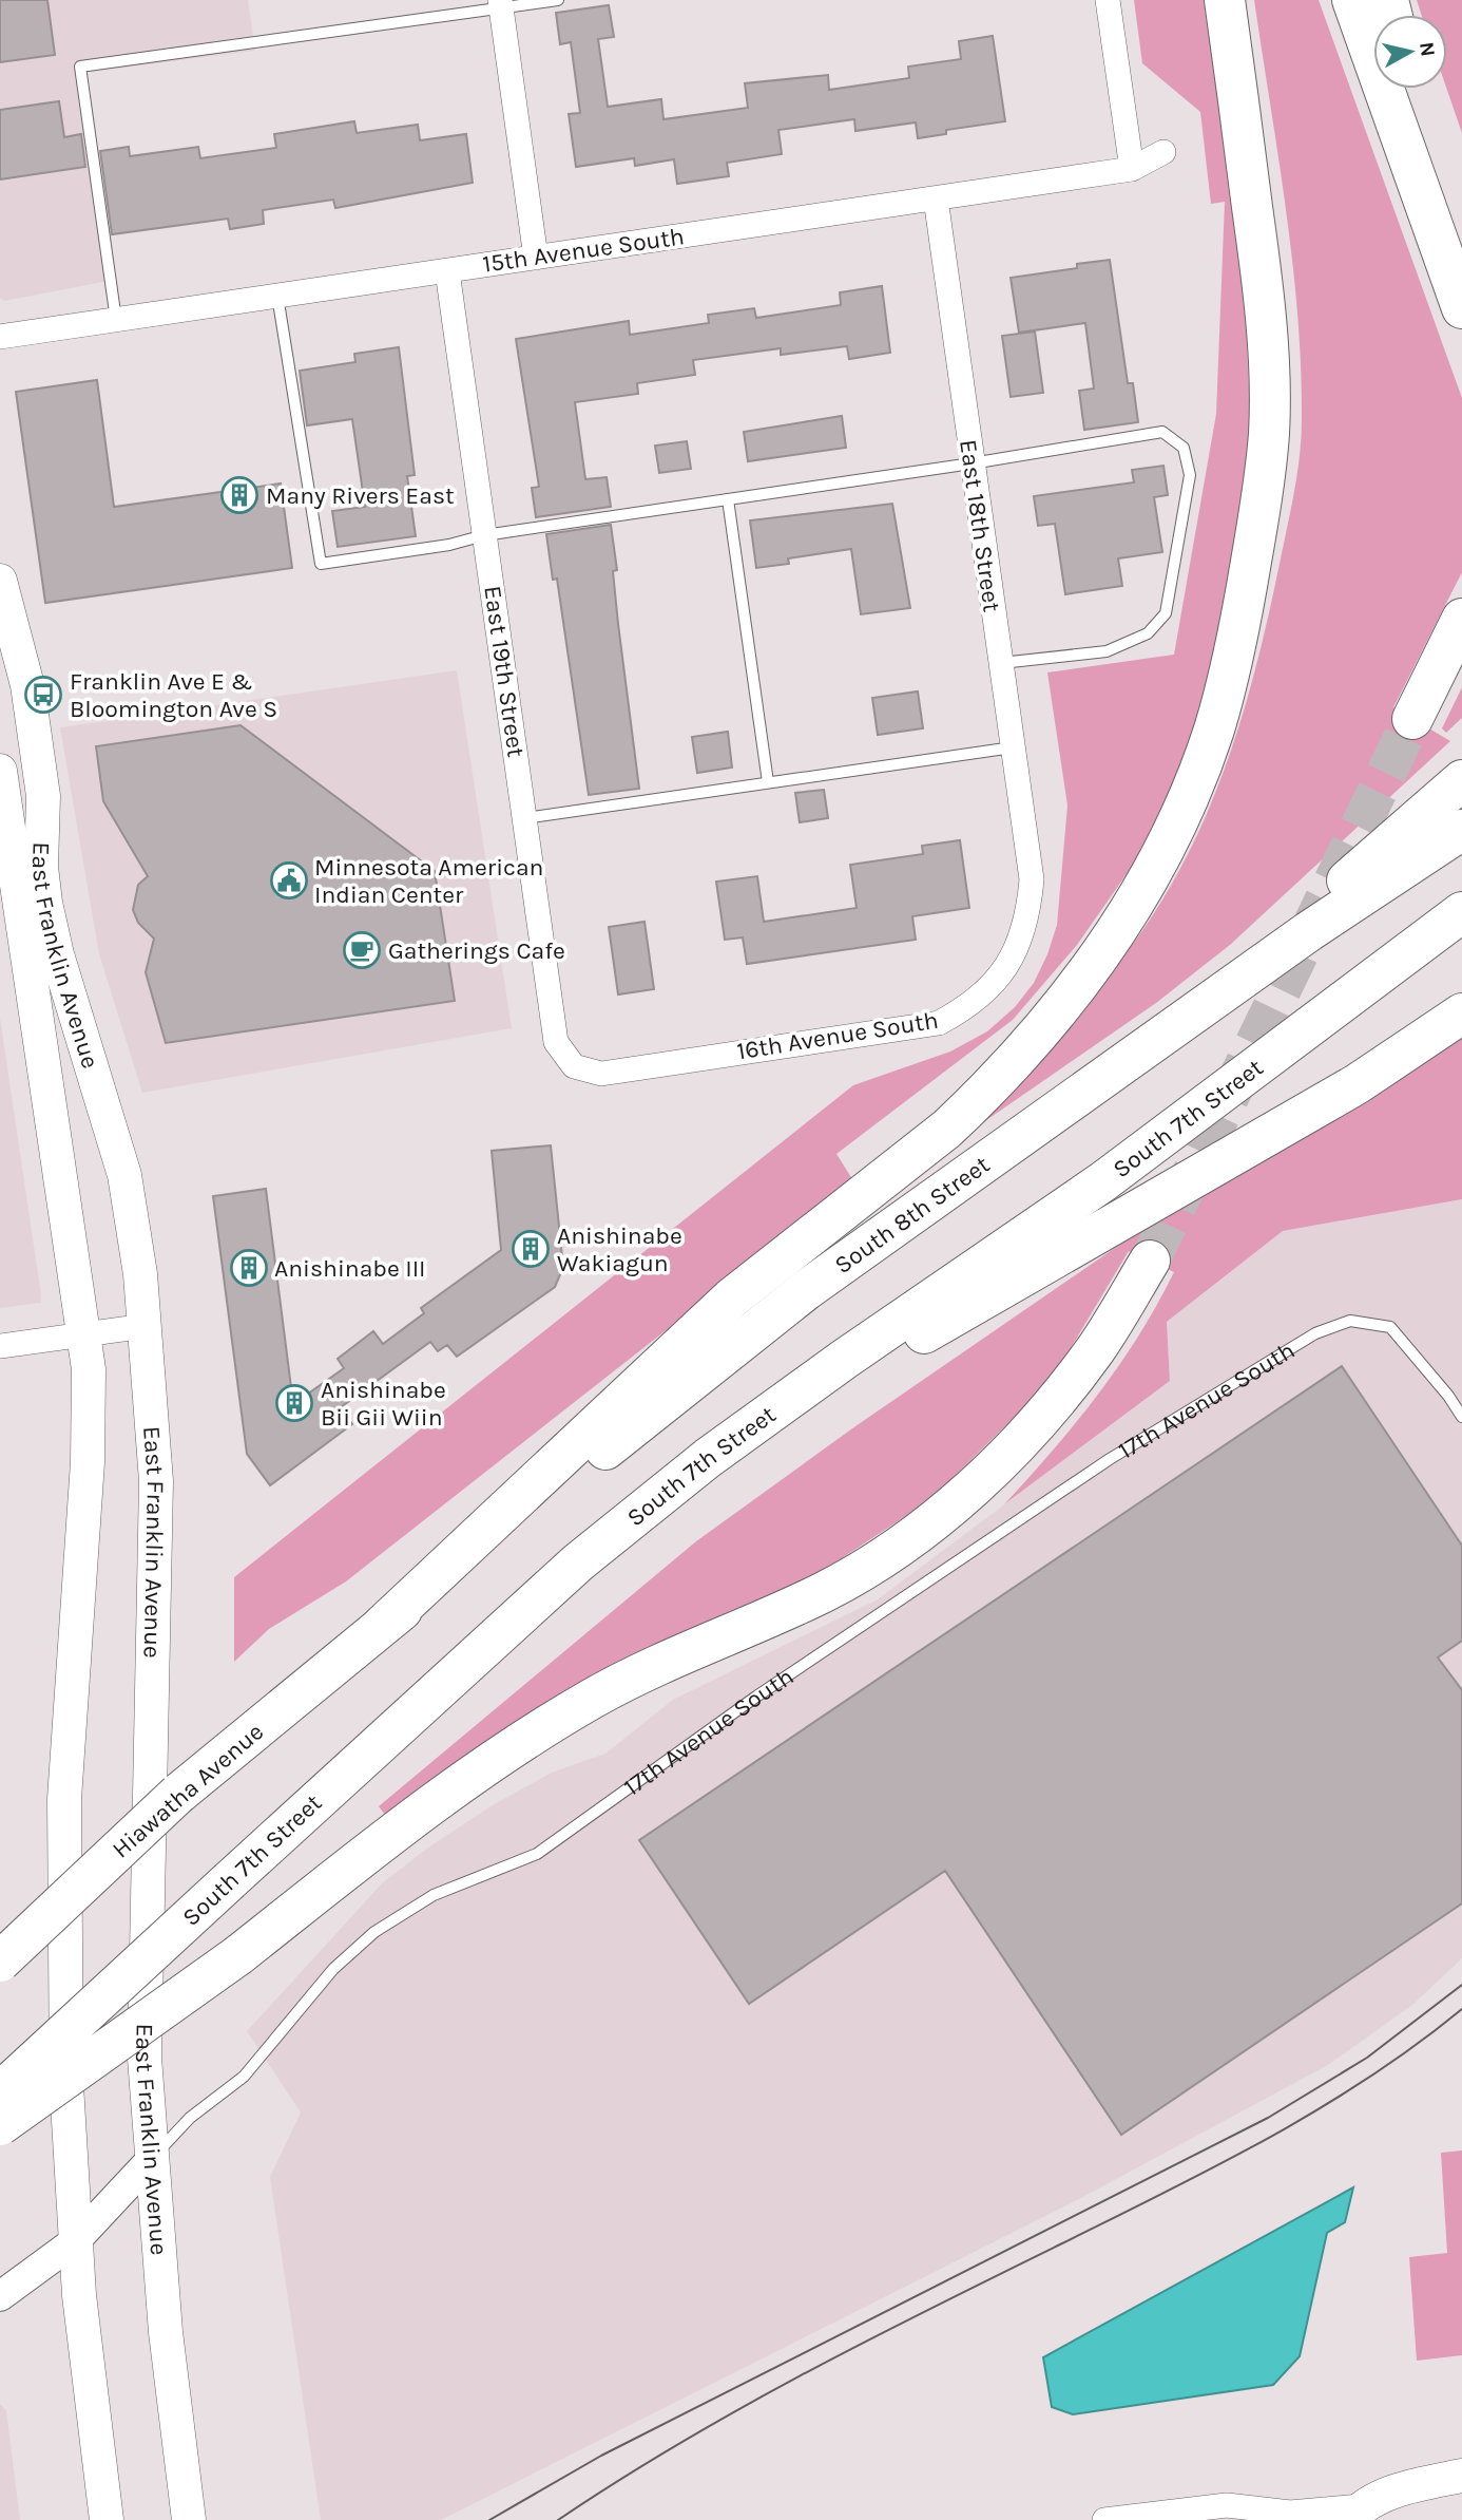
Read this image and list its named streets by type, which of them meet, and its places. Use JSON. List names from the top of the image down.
{
  "streets": {
    "highway": ["South 7th Street", "South 8th Street", "Hiawatha Avenue"],
    "main road": ["East Franklin Avenue"],
    "street": [
      "15th Avenue South",
      "East 18th Street",
      "East 19th Street",
      "16th Avenue South",
      "17th Avenue South"
    ]
  },
  "crossings": [
    ["15th Avenue South", "East 18th Street"],
    ["15th Avenue South", "East 19th Street"],
    ["East 18th Street", "16th Avenue South"],
    ["East 19th Street", "16th Avenue South"],
    ["East Franklin Avenue", "17th Avenue South"],
    ["South 8th Street", "Hiawatha Avenue"]
  ],
  "places": {
    "building": [
      "Many Rivers East",
      "Anishinabe Wakiagun",
      "Anishinabe III",
      "Anishinabe Bii Gii Wiin"
    ],
    "bus stop": ["Franklin Ave E & Bloomington Ave S"],
    "public building": ["Minnesota American Indian Center"],
    "cafe": ["Gatherings Cafe"]
  },
  "north": "right"
}
